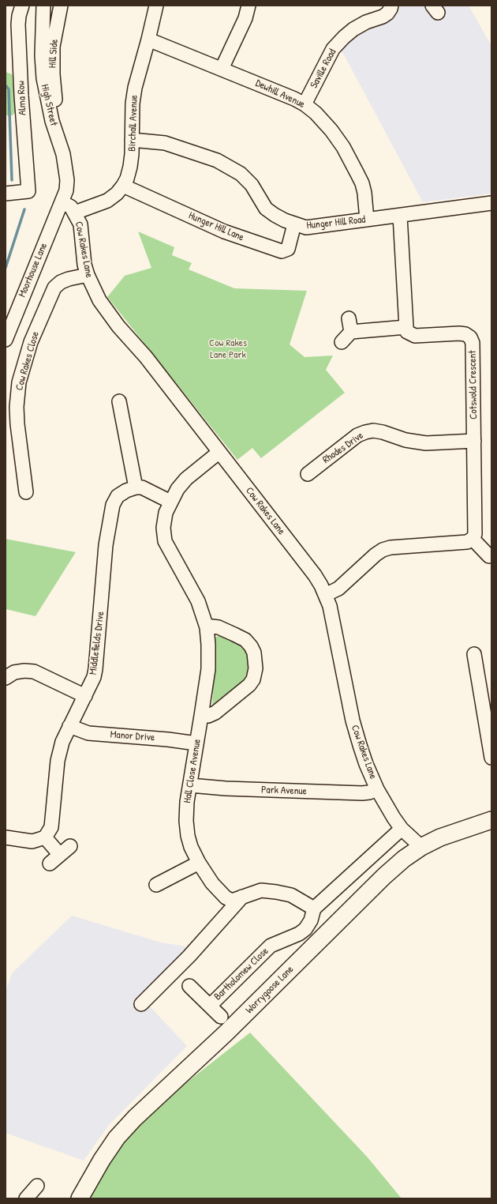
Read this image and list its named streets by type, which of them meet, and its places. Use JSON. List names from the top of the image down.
{
  "streets": {
    "main road": ["Worrygoose Lane"],
    "street": [
      "Hill Side",
      "Saville Road",
      "Dewhill Avenue",
      "Alma Row",
      "High Street",
      "Birchall Avenue",
      "Hunger Hill Road",
      "Hunger Hill Lane",
      "Cow Rakes Lane",
      "Moorhouse Lane",
      "Cow Rakes Close",
      "Cotswold Crescent",
      "Rhodes Drive",
      "Middlefields Drive",
      "Manor Drive",
      "Hall Close Avenue",
      "Park Avenue",
      "Bartholomew Close"
    ]
  },
  "crossings": [
    ["Hill Side", "High Street"],
    ["Saville Road", "Dewhill Avenue"],
    ["Dewhill Avenue", "Birchall Avenue"],
    ["Dewhill Avenue", "Hunger Hill Road"],
    ["High Street", "Cow Rakes Lane"],
    ["High Street", "Moorhouse Lane"],
    ["Birchall Avenue", "Hunger Hill Road"],
    ["Birchall Avenue", "Hunger Hill Lane"],
    ["Birchall Avenue", "Cow Rakes Lane"],
    ["Hunger Hill Road", "Hunger Hill Lane"],
    ["Cow Rakes Lane", "Moorhouse Lane"],
    ["Cow Rakes Lane", "Cow Rakes Close"],
    ["Cow Rakes Lane", "Hall Close Avenue"],
    ["Cow Rakes Lane", "Park Avenue"],
    ["Cow Rakes Lane", "Worrygoose Lane"],
    ["Cotswold Crescent", "Rhodes Drive"],
    ["Middlefields Drive", "Manor Drive"],
    ["Manor Drive", "Hall Close Avenue"],
    ["Hall Close Avenue", "Park Avenue"],
    ["Hall Close Avenue", "Bartholomew Close"]
  ],
  "parks": ["Cow Rakes Lane Park"]
}
